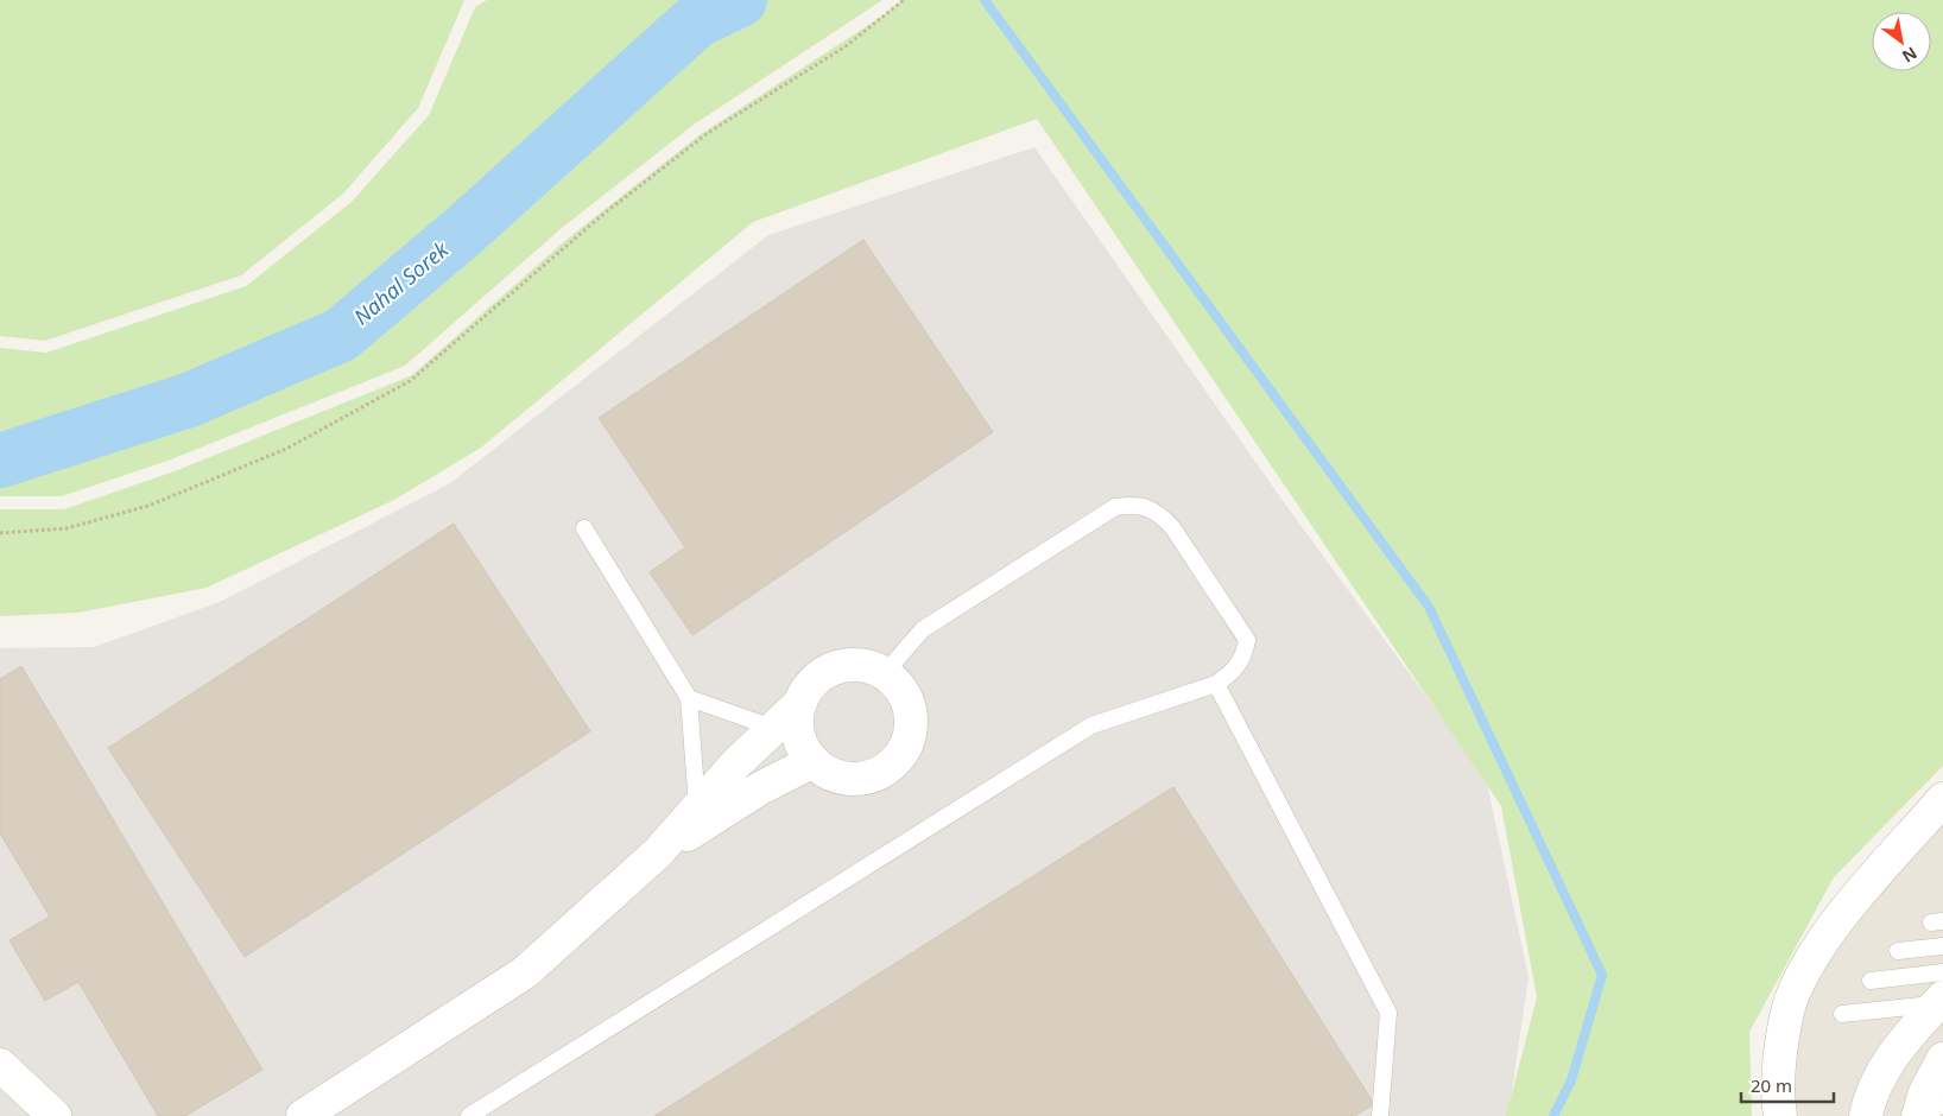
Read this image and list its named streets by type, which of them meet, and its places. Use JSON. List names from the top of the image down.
{
  "water": ["Nahal Sorek"],
  "scale_bar": "20 m",
  "north": "bottom right"
}
